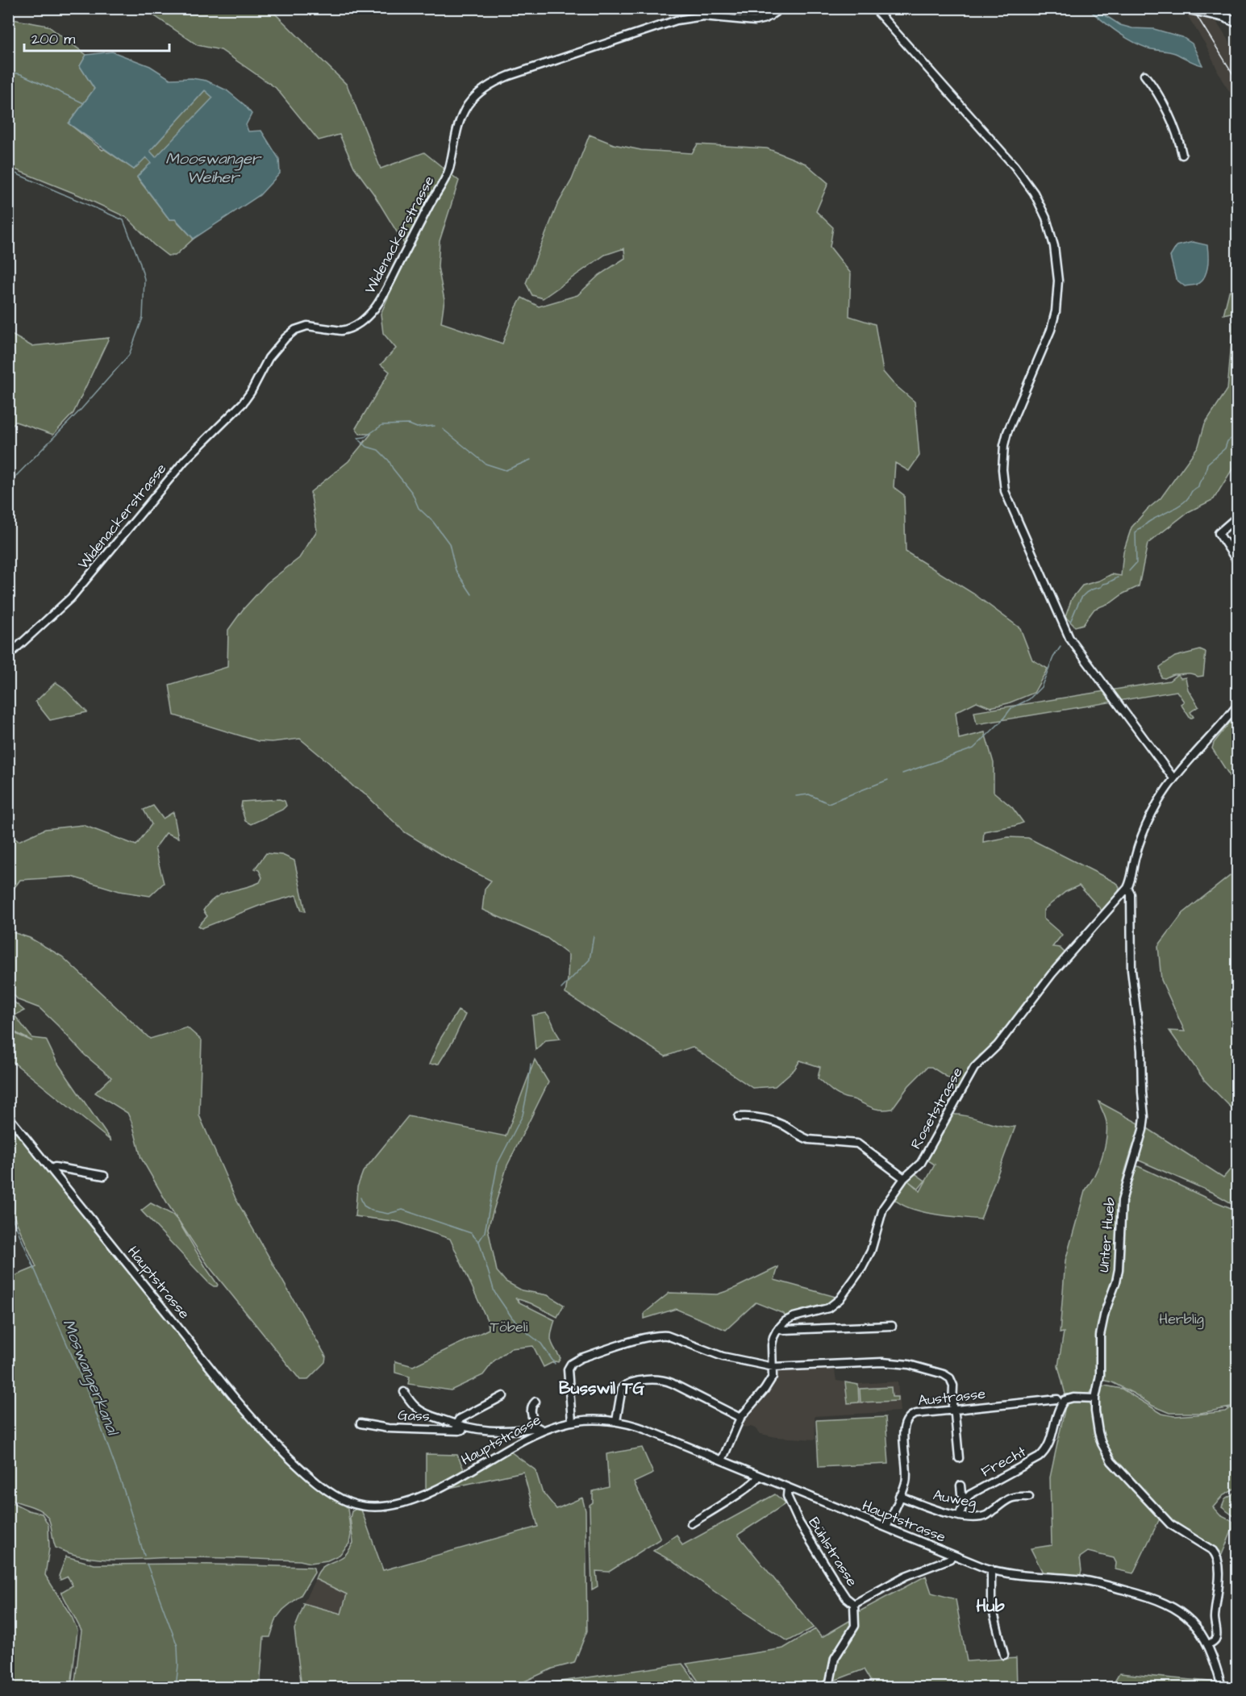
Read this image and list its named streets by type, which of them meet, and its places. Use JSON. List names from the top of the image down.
{
  "streets": {
    "street": [
      "Widenackerstrasse",
      "Rosetstrasse",
      "Unter Hueb",
      "Hauptstrasse",
      "Austrasse",
      "Gass",
      "Frecht",
      "Auweg",
      "Bühlstrasse"
    ]
  },
  "crossings": [
    ["Rosetstrasse", "Unter Hueb"],
    ["Unter Hueb", "Hauptstrasse"],
    ["Unter Hueb", "Frecht"],
    ["Hauptstrasse", "Austrasse"],
    ["Hauptstrasse", "Bühlstrasse"],
    ["Austrasse", "Auweg"]
  ],
  "districts": ["Busswil TG", "Hub"],
  "water": ["Mooswanger Weiher", "Moswangerkanal"],
  "parks": ["Herblig", "Töbeli"],
  "scale_bar": "200 m"
}
